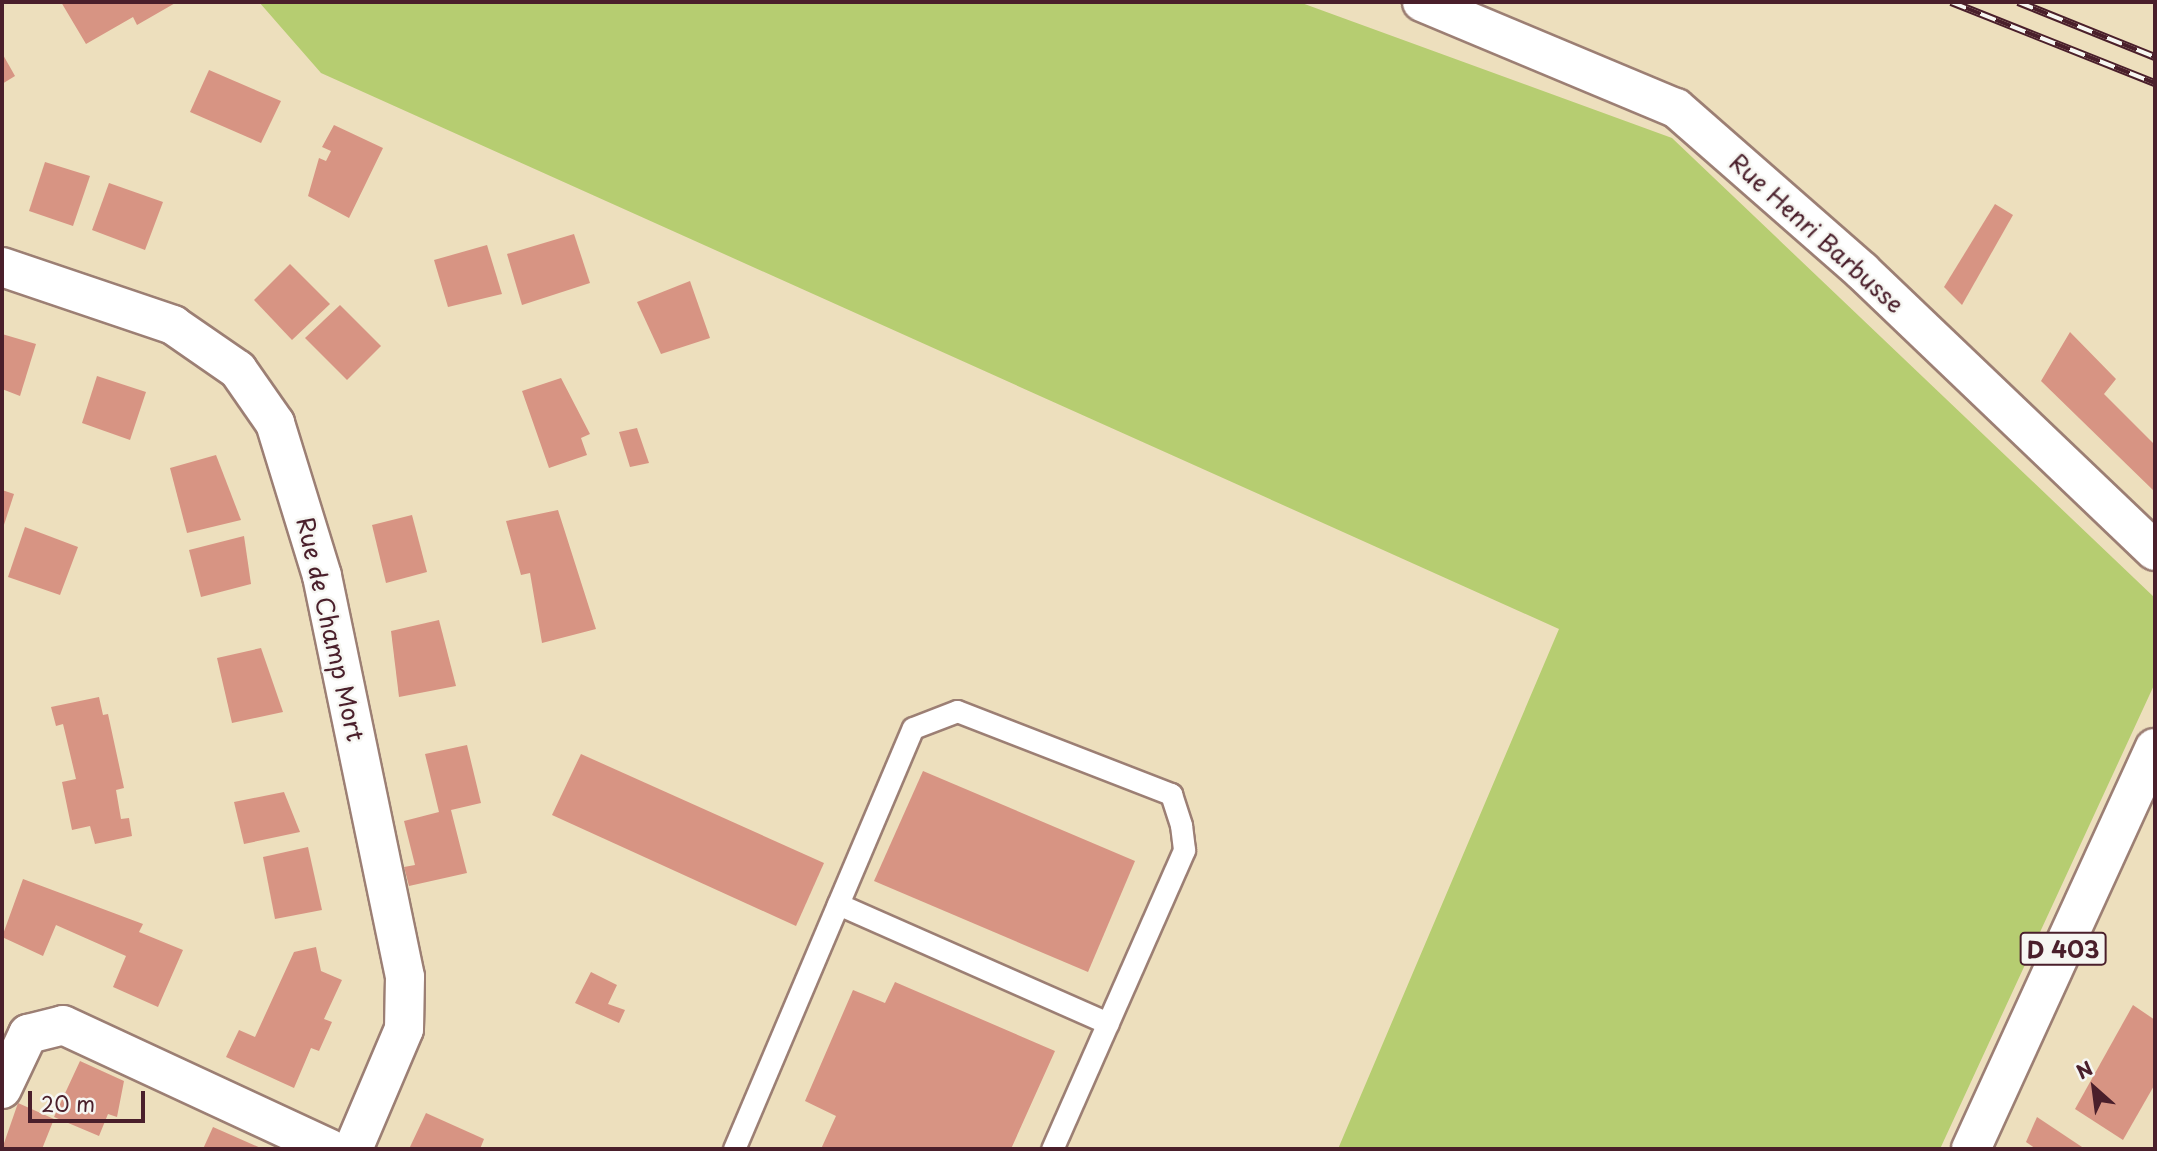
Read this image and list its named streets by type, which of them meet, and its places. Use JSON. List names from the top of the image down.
{
  "streets": {
    "street": ["Rue Henri Barbusse", "Rue de Champ Mort", "D 403"]
  },
  "scale_bar": "20 m",
  "north": "top left"
}
